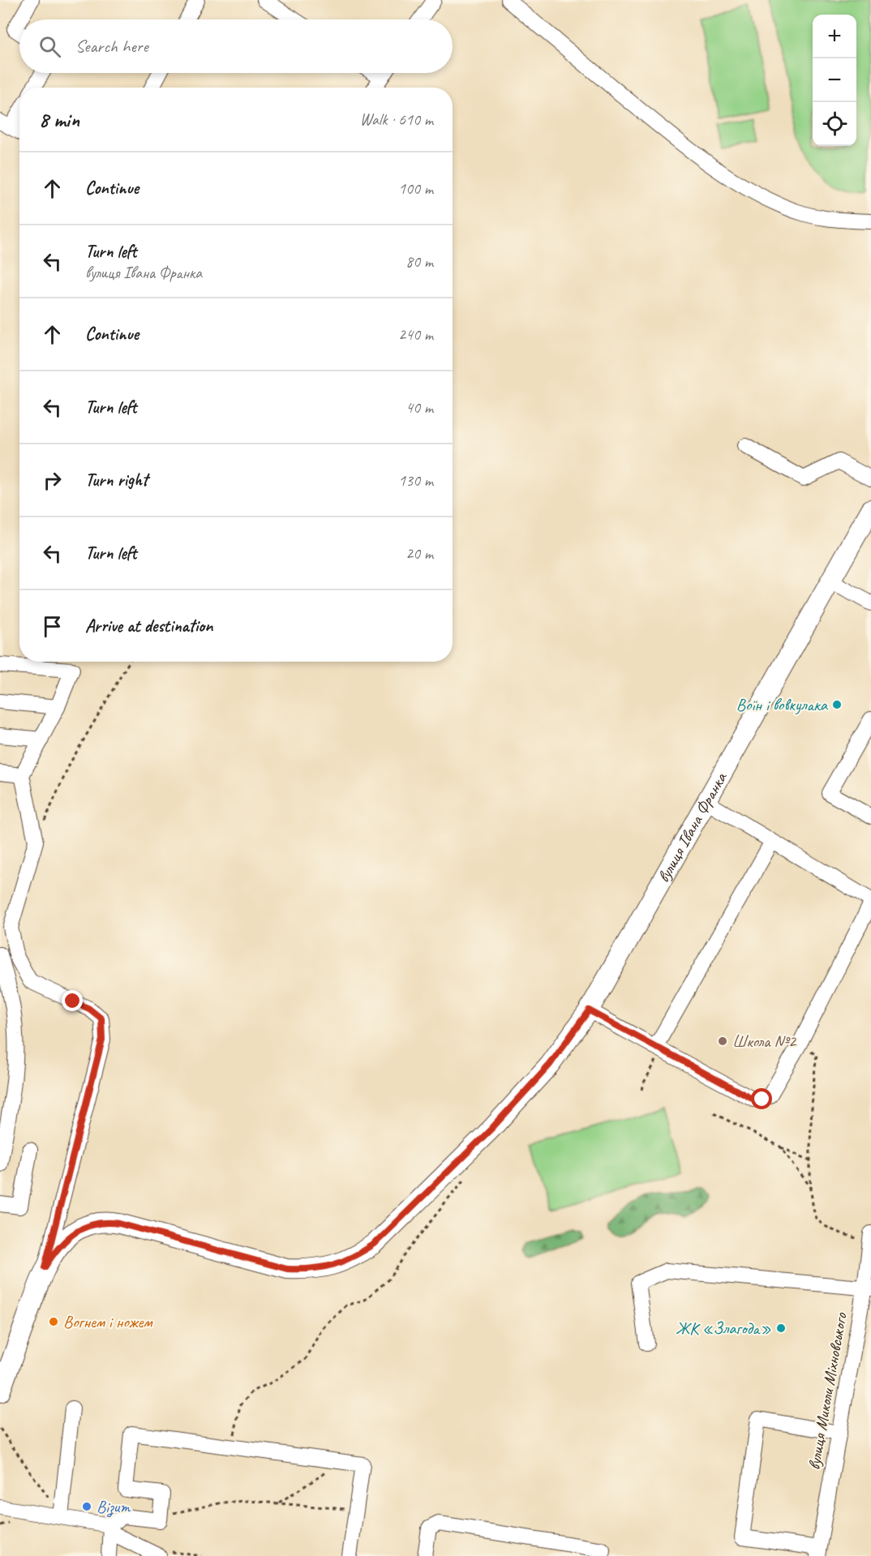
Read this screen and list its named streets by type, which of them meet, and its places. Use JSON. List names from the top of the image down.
{
  "streets": {
    "main road": ["вулиця Івана Франка"],
    "street": ["вулиця Миколи Міхновського"]
  },
  "places": [
    "Воїн і вовкулака",
    "Школа №2",
    "Вогнем і ножем",
    "ЖК «Злагода»",
    "Візит"
  ],
  "page": {
    "map_buttons": ["+", "−"],
    "search": "Search here",
    "heading": ["8 min", "Walk · 610 m"],
    "list": [
      ["Continue", "100 m"],
      ["Turn left", "вулиця Івана Франка", "80 m"],
      ["Continue", "240 m"],
      ["Turn left", "40 m"],
      ["Turn right", "130 m"],
      ["Turn left", "20 m"],
      "Arrive at destination"
    ]
  }
}
